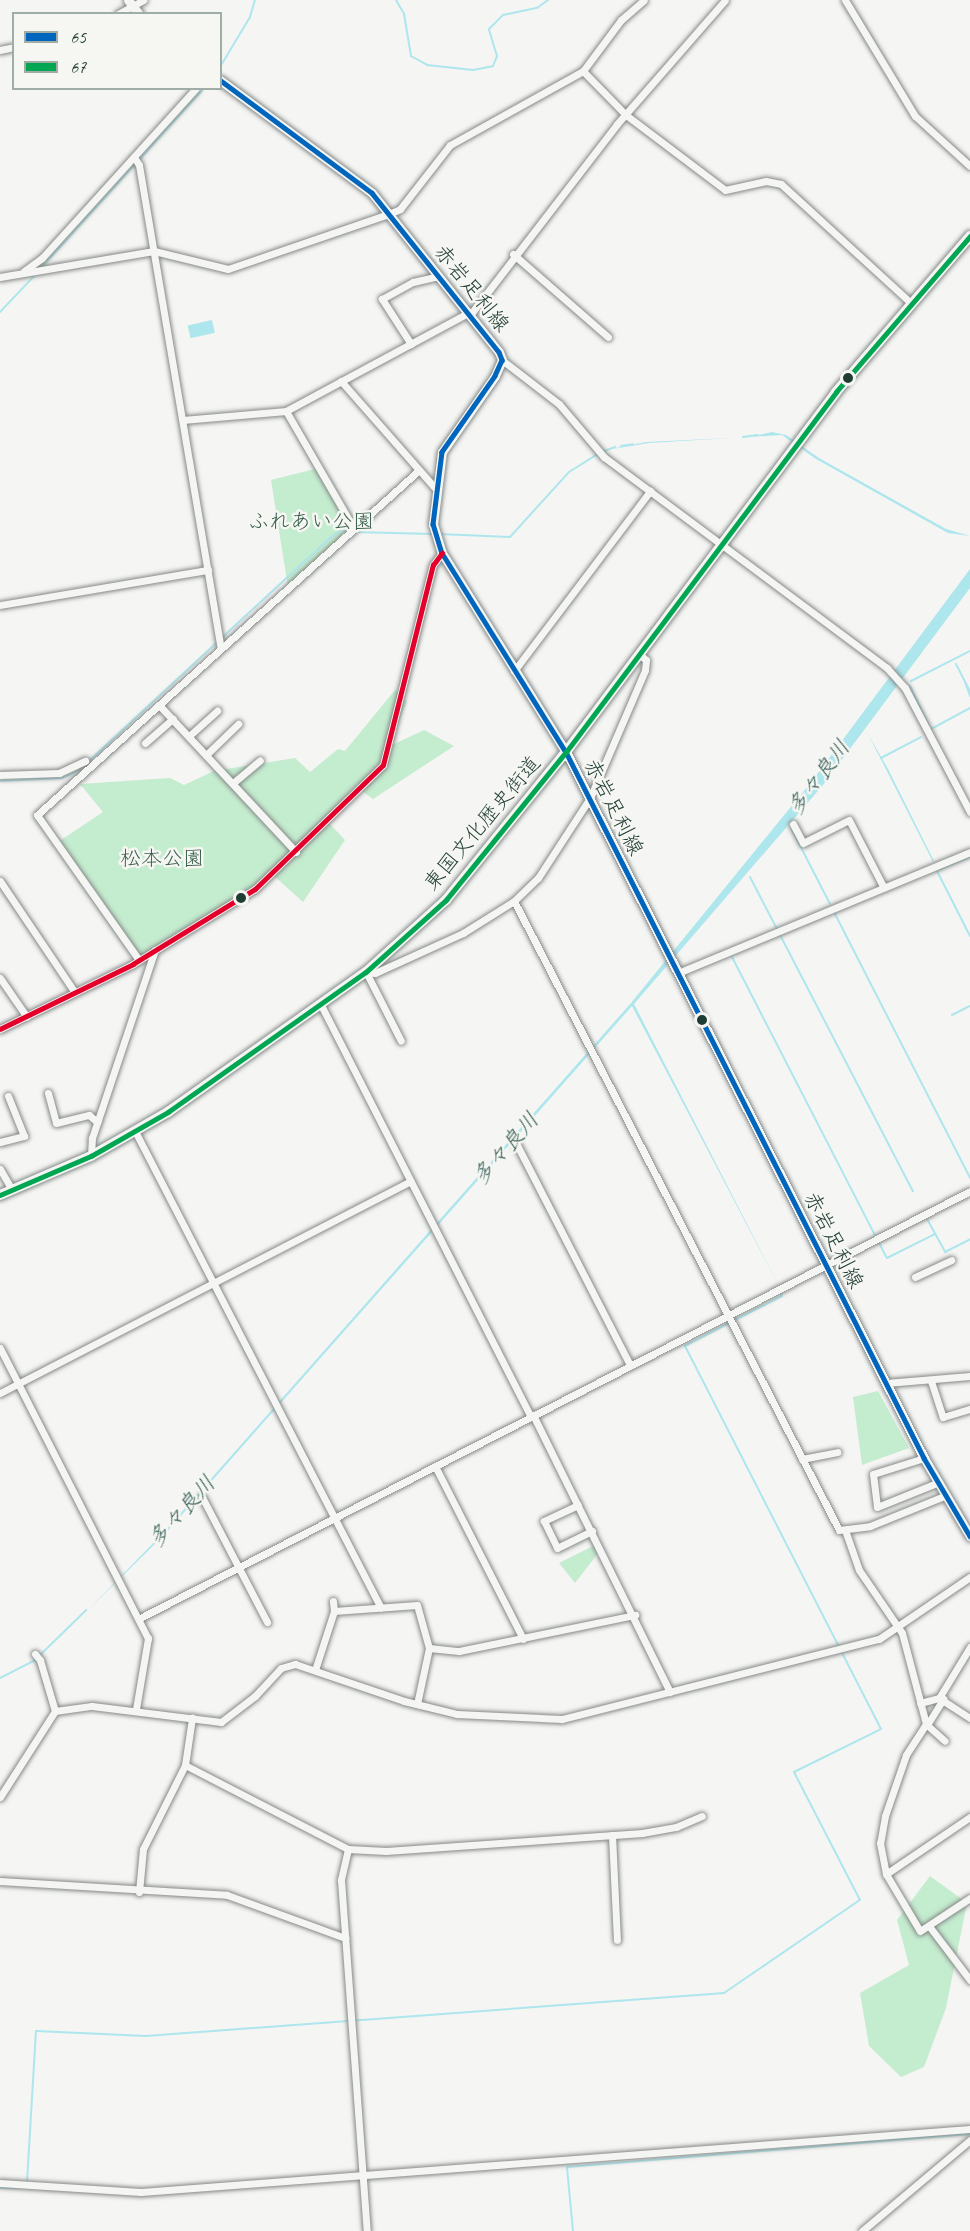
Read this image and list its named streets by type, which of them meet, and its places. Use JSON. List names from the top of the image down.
{
  "streets": {
    "highway": ["東国文化歴史街道"],
    "main road": ["赤岩足利線"]
  },
  "crossings": [
    ["赤岩足利線", "東国文化歴史街道"]
  ],
  "water": ["多々良川"],
  "parks": ["ふれあい公園", "松本公園"],
  "lines": ["transit line 65", "transit line 67"],
  "legend": ["65", "67"]
}
